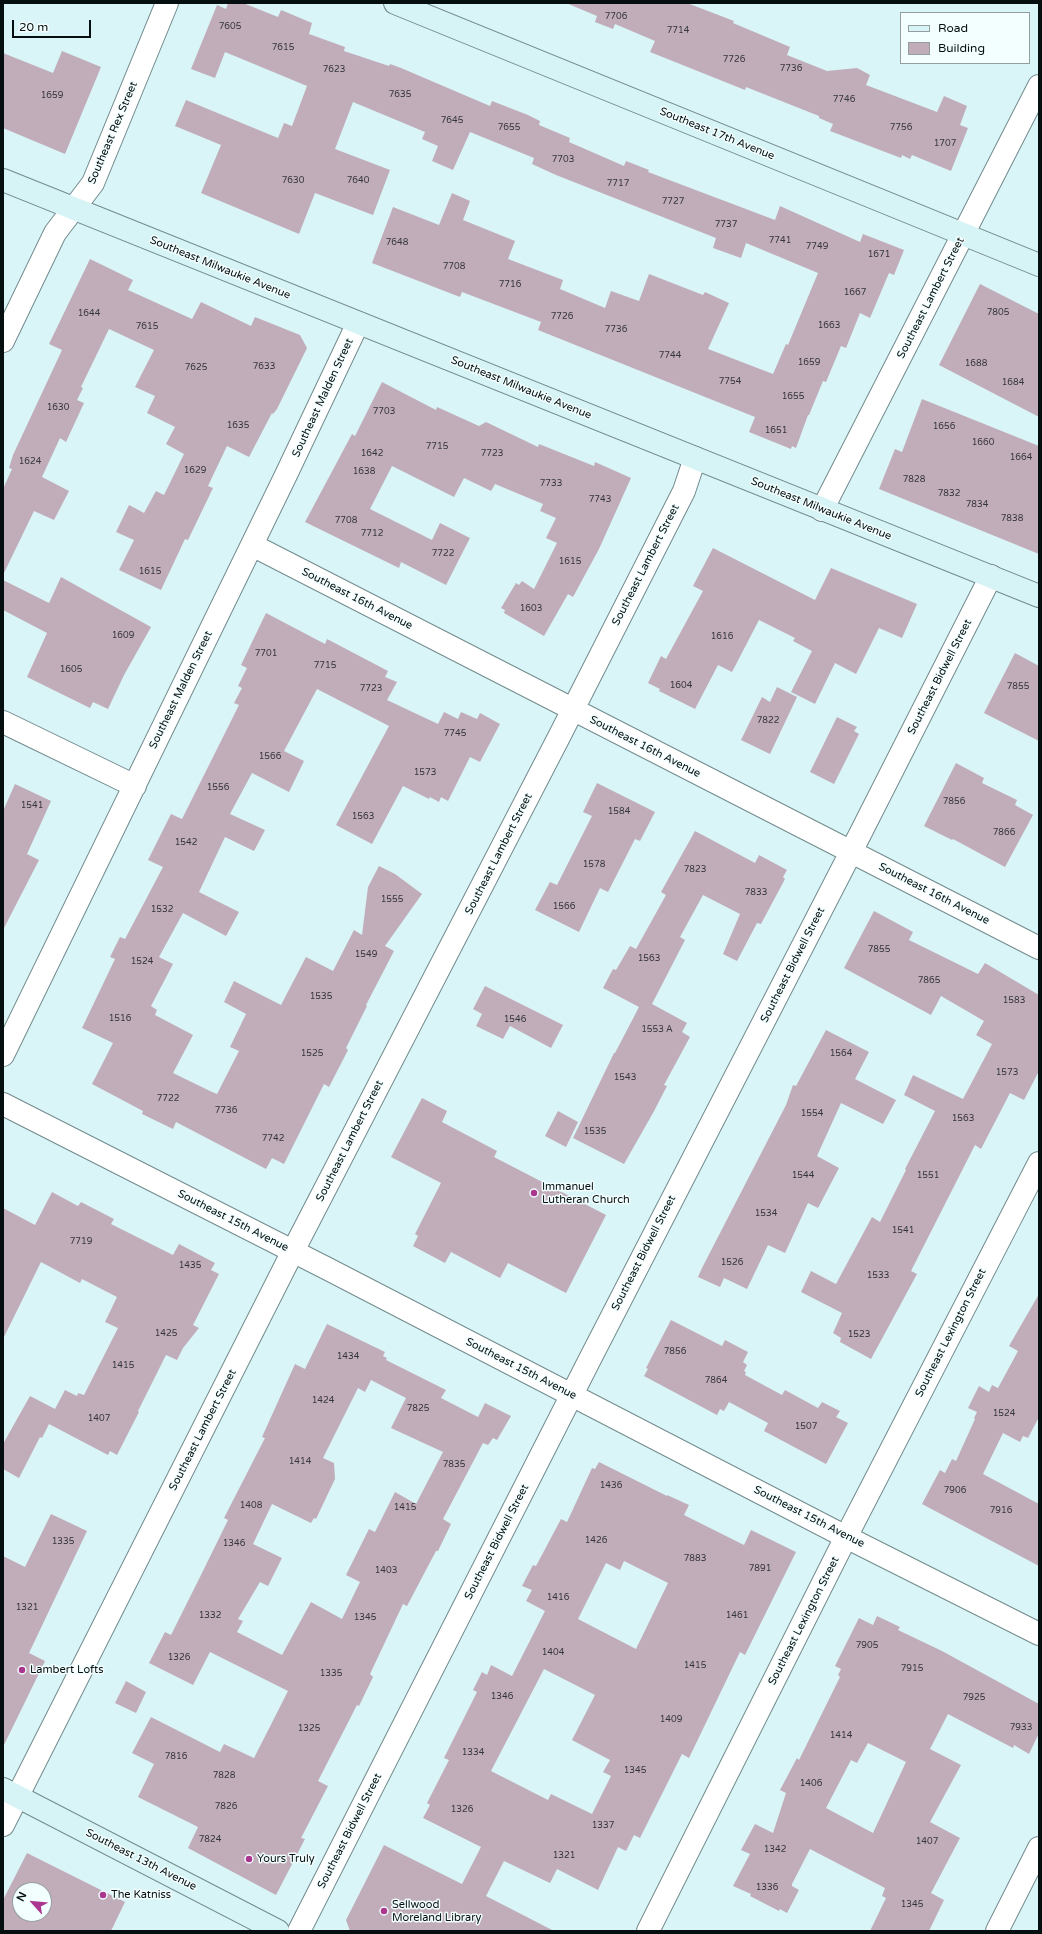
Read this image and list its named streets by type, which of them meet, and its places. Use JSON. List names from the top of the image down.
{
  "streets": {
    "main road": ["Southeast 17th Avenue", "Southeast Milwaukie Avenue", "Southeast 13th Avenue"],
    "street": [
      "Southeast Rex Street",
      "Southeast Lambert Street",
      "Southeast Malden Street",
      "Southeast 16th Avenue",
      "Southeast Bidwell Street",
      "Southeast 15th Avenue",
      "Southeast Lexington Street"
    ]
  },
  "crossings": [
    ["Southeast Rex Street", "Southeast Milwaukie Avenue"],
    ["Southeast 17th Avenue", "Southeast Lambert Street"],
    ["Southeast Milwaukie Avenue", "Southeast Lambert Street"],
    ["Southeast Milwaukie Avenue", "Southeast Malden Street"],
    ["Southeast Milwaukie Avenue", "Southeast Bidwell Street"],
    ["Southeast Lambert Street", "Southeast 16th Avenue"],
    ["Southeast Lambert Street", "Southeast 15th Avenue"],
    ["Southeast Lambert Street", "Southeast 13th Avenue"],
    ["Southeast Malden Street", "Southeast 16th Avenue"],
    ["Southeast 16th Avenue", "Southeast Bidwell Street"],
    ["Southeast Bidwell Street", "Southeast 15th Avenue"],
    ["Southeast 15th Avenue", "Southeast Lexington Street"]
  ],
  "places": [
    "Immanuel Lutheran Church",
    "Lambert Lofts",
    "Yours Truly",
    "The Katniss",
    "Sellwood Moreland Library"
  ],
  "house_numbers": [
    "7706",
    "7605",
    "7714",
    "7615",
    "7726",
    "7736",
    "7623",
    "7635",
    "1659",
    "7746",
    "7645",
    "7655",
    "7756",
    "1707",
    "7703",
    "7630",
    "7640",
    "7717",
    "7727",
    "7737",
    "7741",
    "7648",
    "7749",
    "1671",
    "7708",
    "7716",
    "1667",
    "7805",
    "1644",
    "7726",
    "1663",
    "7615",
    "7736",
    "7744",
    "1659",
    "1688",
    "7633",
    "7625",
    "7754",
    "1684",
    "1655",
    "1630",
    "7703",
    "1635",
    "1656",
    "1651",
    "1660",
    "7715",
    "1642",
    "7723",
    "1664",
    "1624",
    "1629",
    "1638",
    "7828",
    "7733",
    "7832",
    "7743",
    "7834",
    "7838",
    "7708",
    "7712",
    "7722",
    "1615",
    "1615",
    "1603",
    "1609",
    "1616",
    "7701",
    "7715",
    "1605",
    "1604",
    "7855",
    "7723",
    "7822",
    "7745",
    "1566",
    "1573",
    "1556",
    "7856",
    "1541",
    "1584",
    "1563",
    "7866",
    "1542",
    "1578",
    "7823",
    "7833",
    "1555",
    "1566",
    "1532",
    "7855",
    "1549",
    "1563",
    "1524",
    "7865",
    "1535",
    "1583",
    "1516",
    "1546",
    "1553 A",
    "1525",
    "1564",
    "1573",
    "1543",
    "7722",
    "7736",
    "1554",
    "1563",
    "1535",
    "7742",
    "1544",
    "1551",
    "1534",
    "1541",
    "7719",
    "1526",
    "1435",
    "1533",
    "1425",
    "1523",
    "7856",
    "1434",
    "1415",
    "7864",
    "1424",
    "7825",
    "1524",
    "1407",
    "1507",
    "1414",
    "7835",
    "1436",
    "7906",
    "1408",
    "1415",
    "7916",
    "1426",
    "1335",
    "1346",
    "7883",
    "7891",
    "1403",
    "1416",
    "1321",
    "1332",
    "1461",
    "1345",
    "7905",
    "1404",
    "1326",
    "1415",
    "7915",
    "1335",
    "1346",
    "7925",
    "1409",
    "7933",
    "1325",
    "1414",
    "1334",
    "7816",
    "1345",
    "7828",
    "1406",
    "7826",
    "1326",
    "1337",
    "7824",
    "1407",
    "1342",
    "1321",
    "1336",
    "1345"
  ],
  "legend": ["Road", "Building"],
  "scale_bar": "20 m",
  "north": "top left"
}
